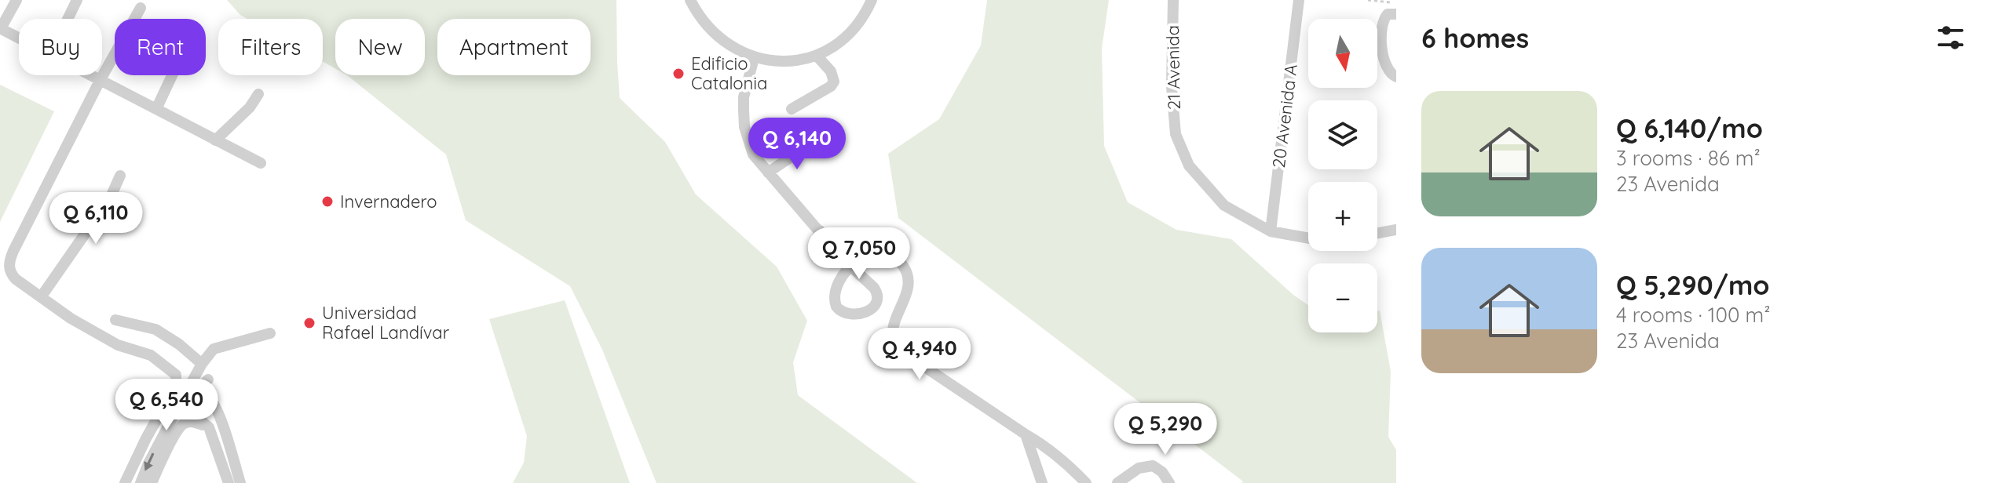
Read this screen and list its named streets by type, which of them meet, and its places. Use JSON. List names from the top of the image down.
{
  "streets": {
    "street": ["21 Avenida", "20 Avenida A"]
  },
  "crossings": [
    ["21 Avenida", "20 Avenida A"]
  ],
  "places": ["Edificio Catalonia", "Invernadero", "Universidad Rafael Landívar"],
  "north": "bottom",
  "page": {
    "heading": "6 homes",
    "map_buttons": ["+", "−"],
    "chip": [
      "Buy",
      "Rent",
      "Filters",
      "New",
      "Apartment"
    ],
    "list": [
      {
        "name": "Q 6,140/mo",
        "note": "3 rooms · 86 m² · 23 Avenida"
      },
      {
        "name": "Q 5,290/mo",
        "note": "4 rooms · 100 m² · 23 Avenida"
      }
    ],
    "price": [
      "Q 6,140",
      "Q 6,110",
      "Q 7,050",
      "Q 4,940",
      "Q 6,540",
      "Q 5,290"
    ]
  }
}
